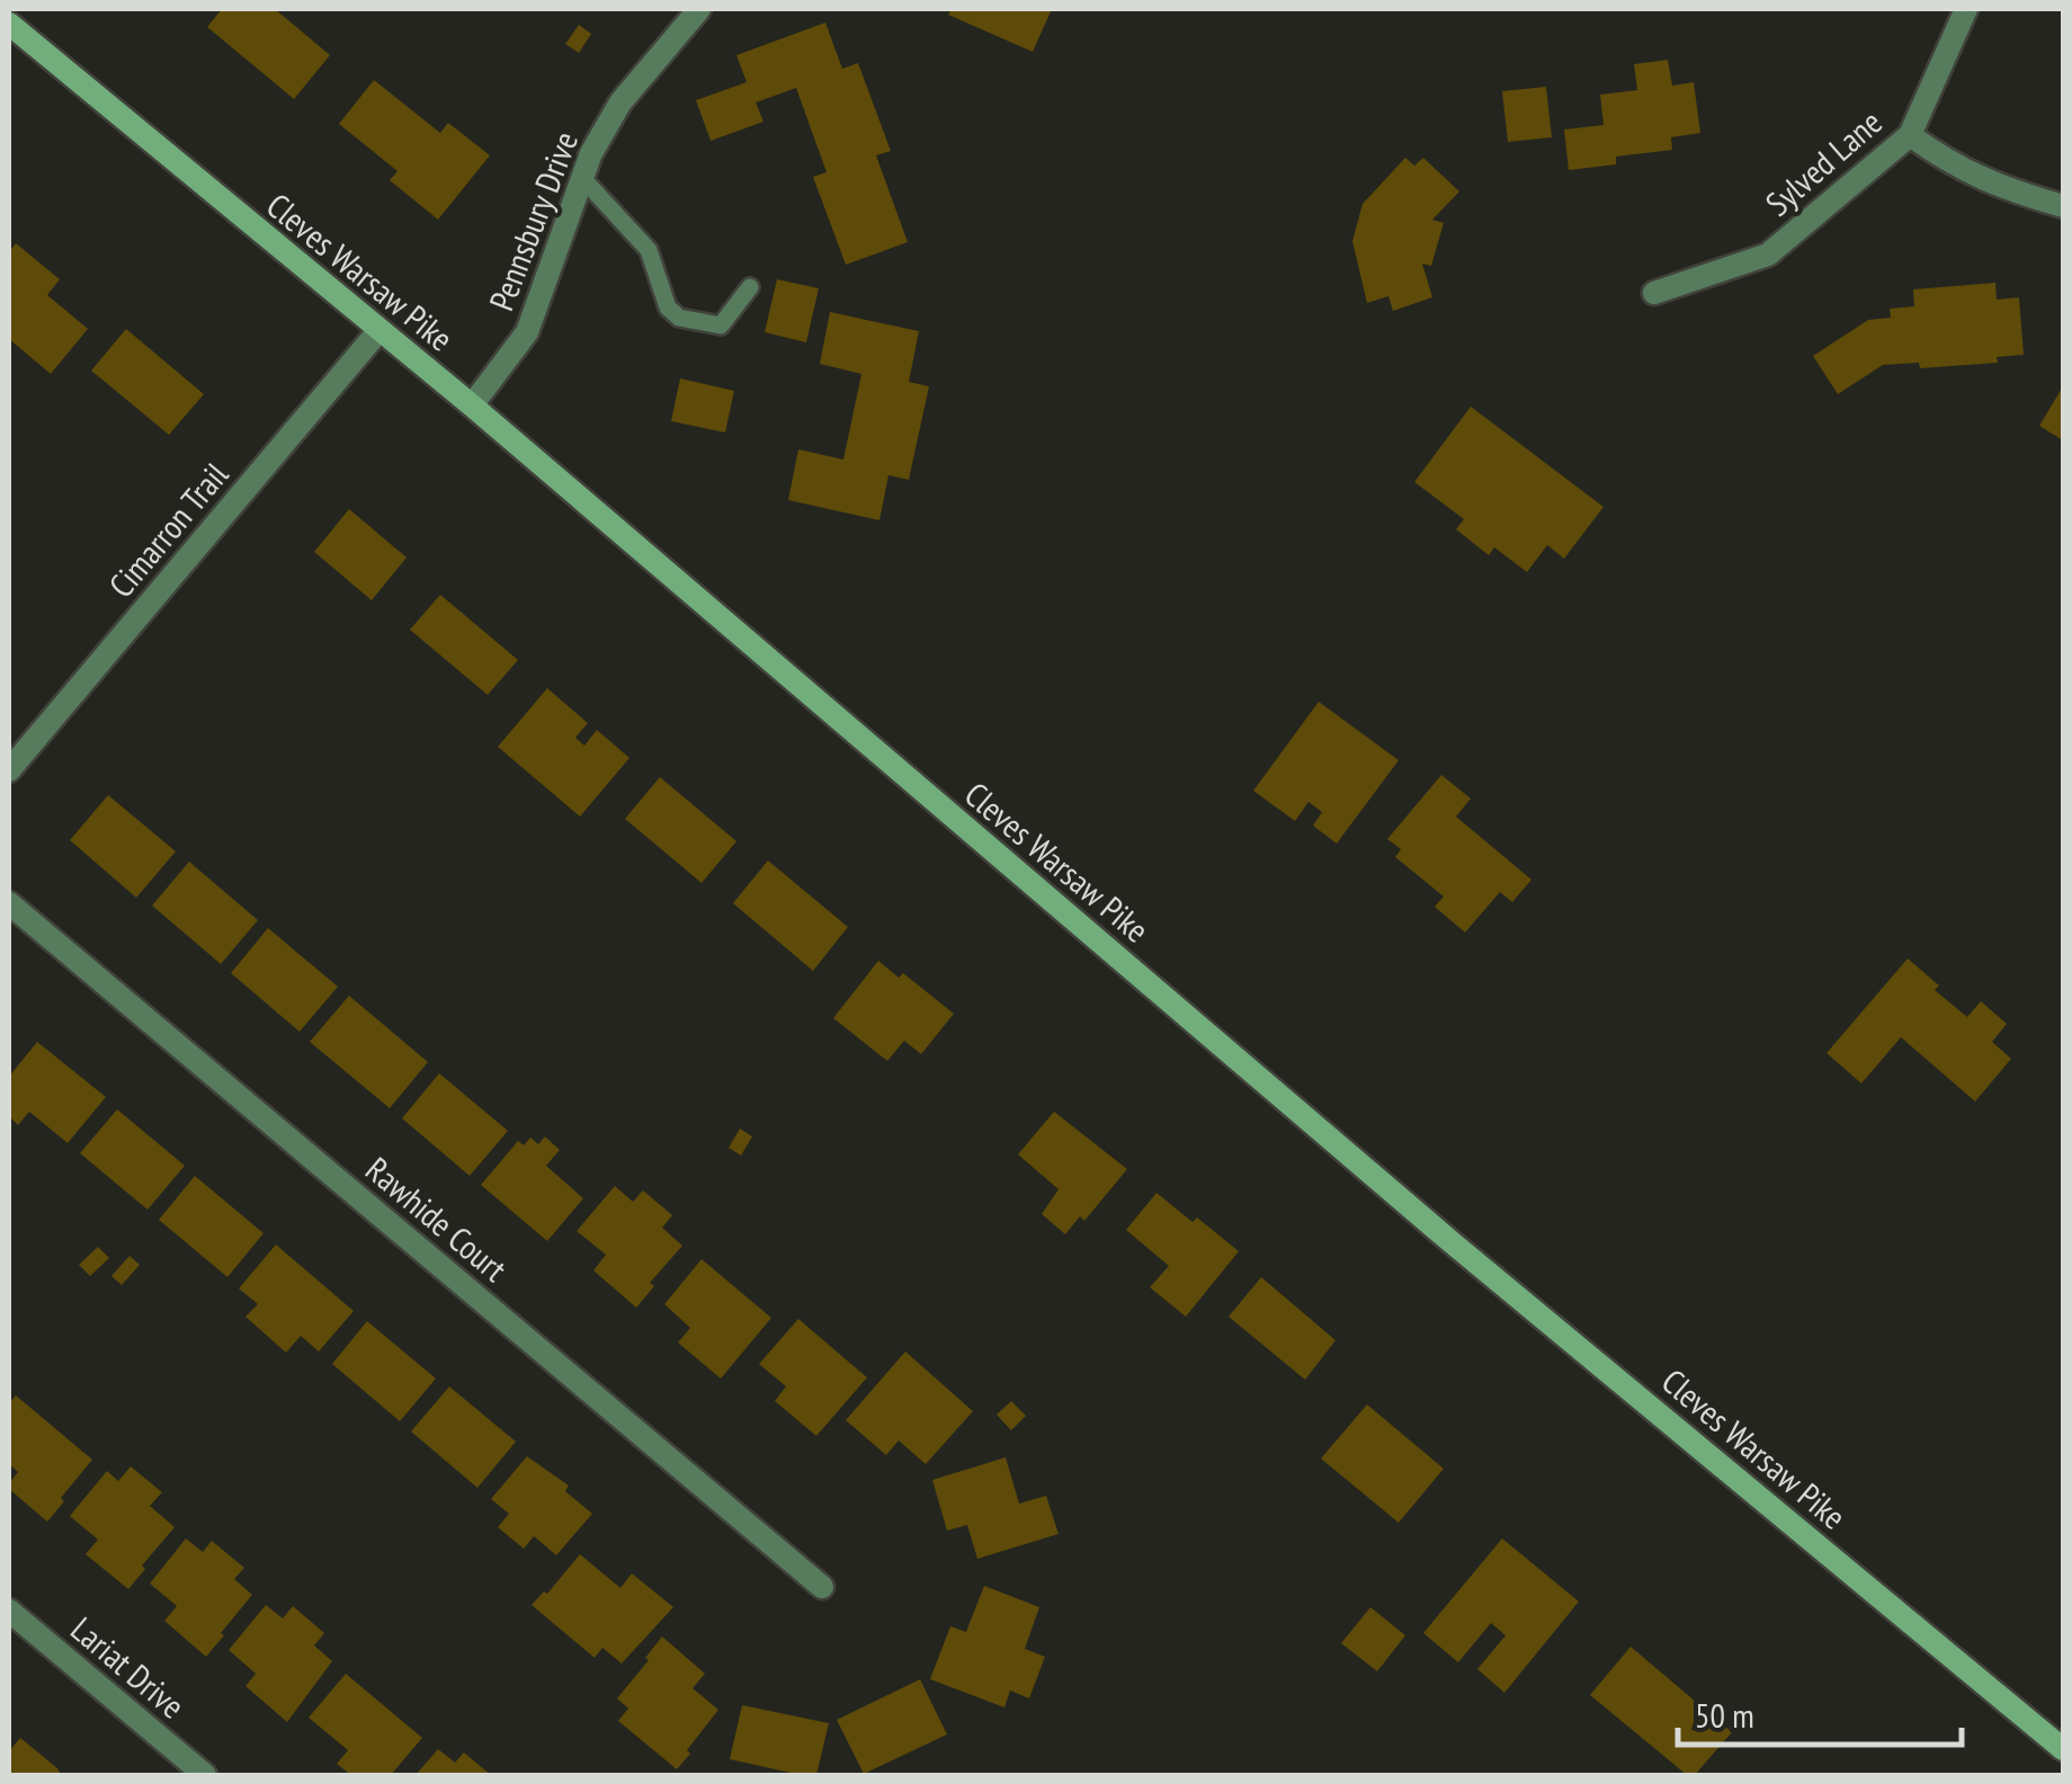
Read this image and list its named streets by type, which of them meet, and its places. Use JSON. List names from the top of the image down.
{
  "streets": {
    "street": [
      "Sylved Lane",
      "Pennsbury Drive",
      "Cleves Warsaw Pike",
      "Cimarron Trail",
      "Rawhide Court",
      "Lariat Drive"
    ]
  },
  "crossings": [
    ["Pennsbury Drive", "Cleves Warsaw Pike"],
    ["Cleves Warsaw Pike", "Cimarron Trail"]
  ],
  "scale_bar": "50 m"
}
